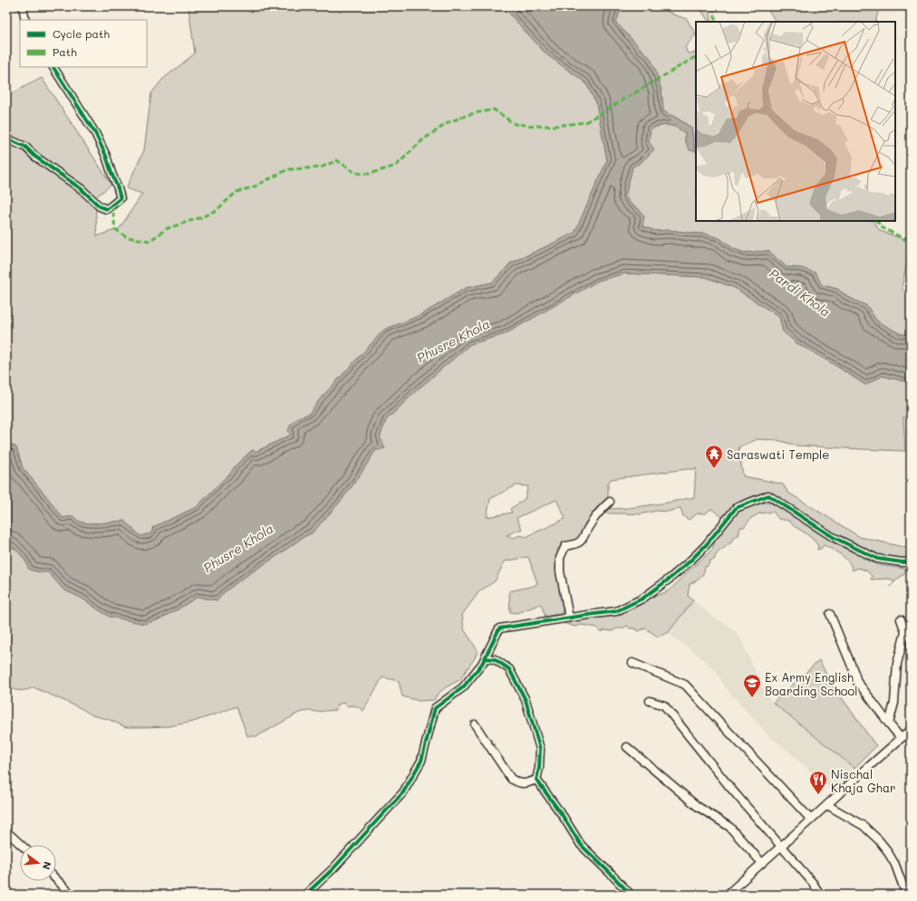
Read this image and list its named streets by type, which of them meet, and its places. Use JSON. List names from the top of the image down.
{
  "water": ["Pardi Khola", "Phusre Khola"],
  "places": {
    "temple": ["Saraswati Temple"],
    "school or university": ["Ex Army English Boarding School"],
    "restaurant": ["Nischal Khaja Ghar"]
  },
  "legend": ["Cycle path", "Path"],
  "north": "right"
}
